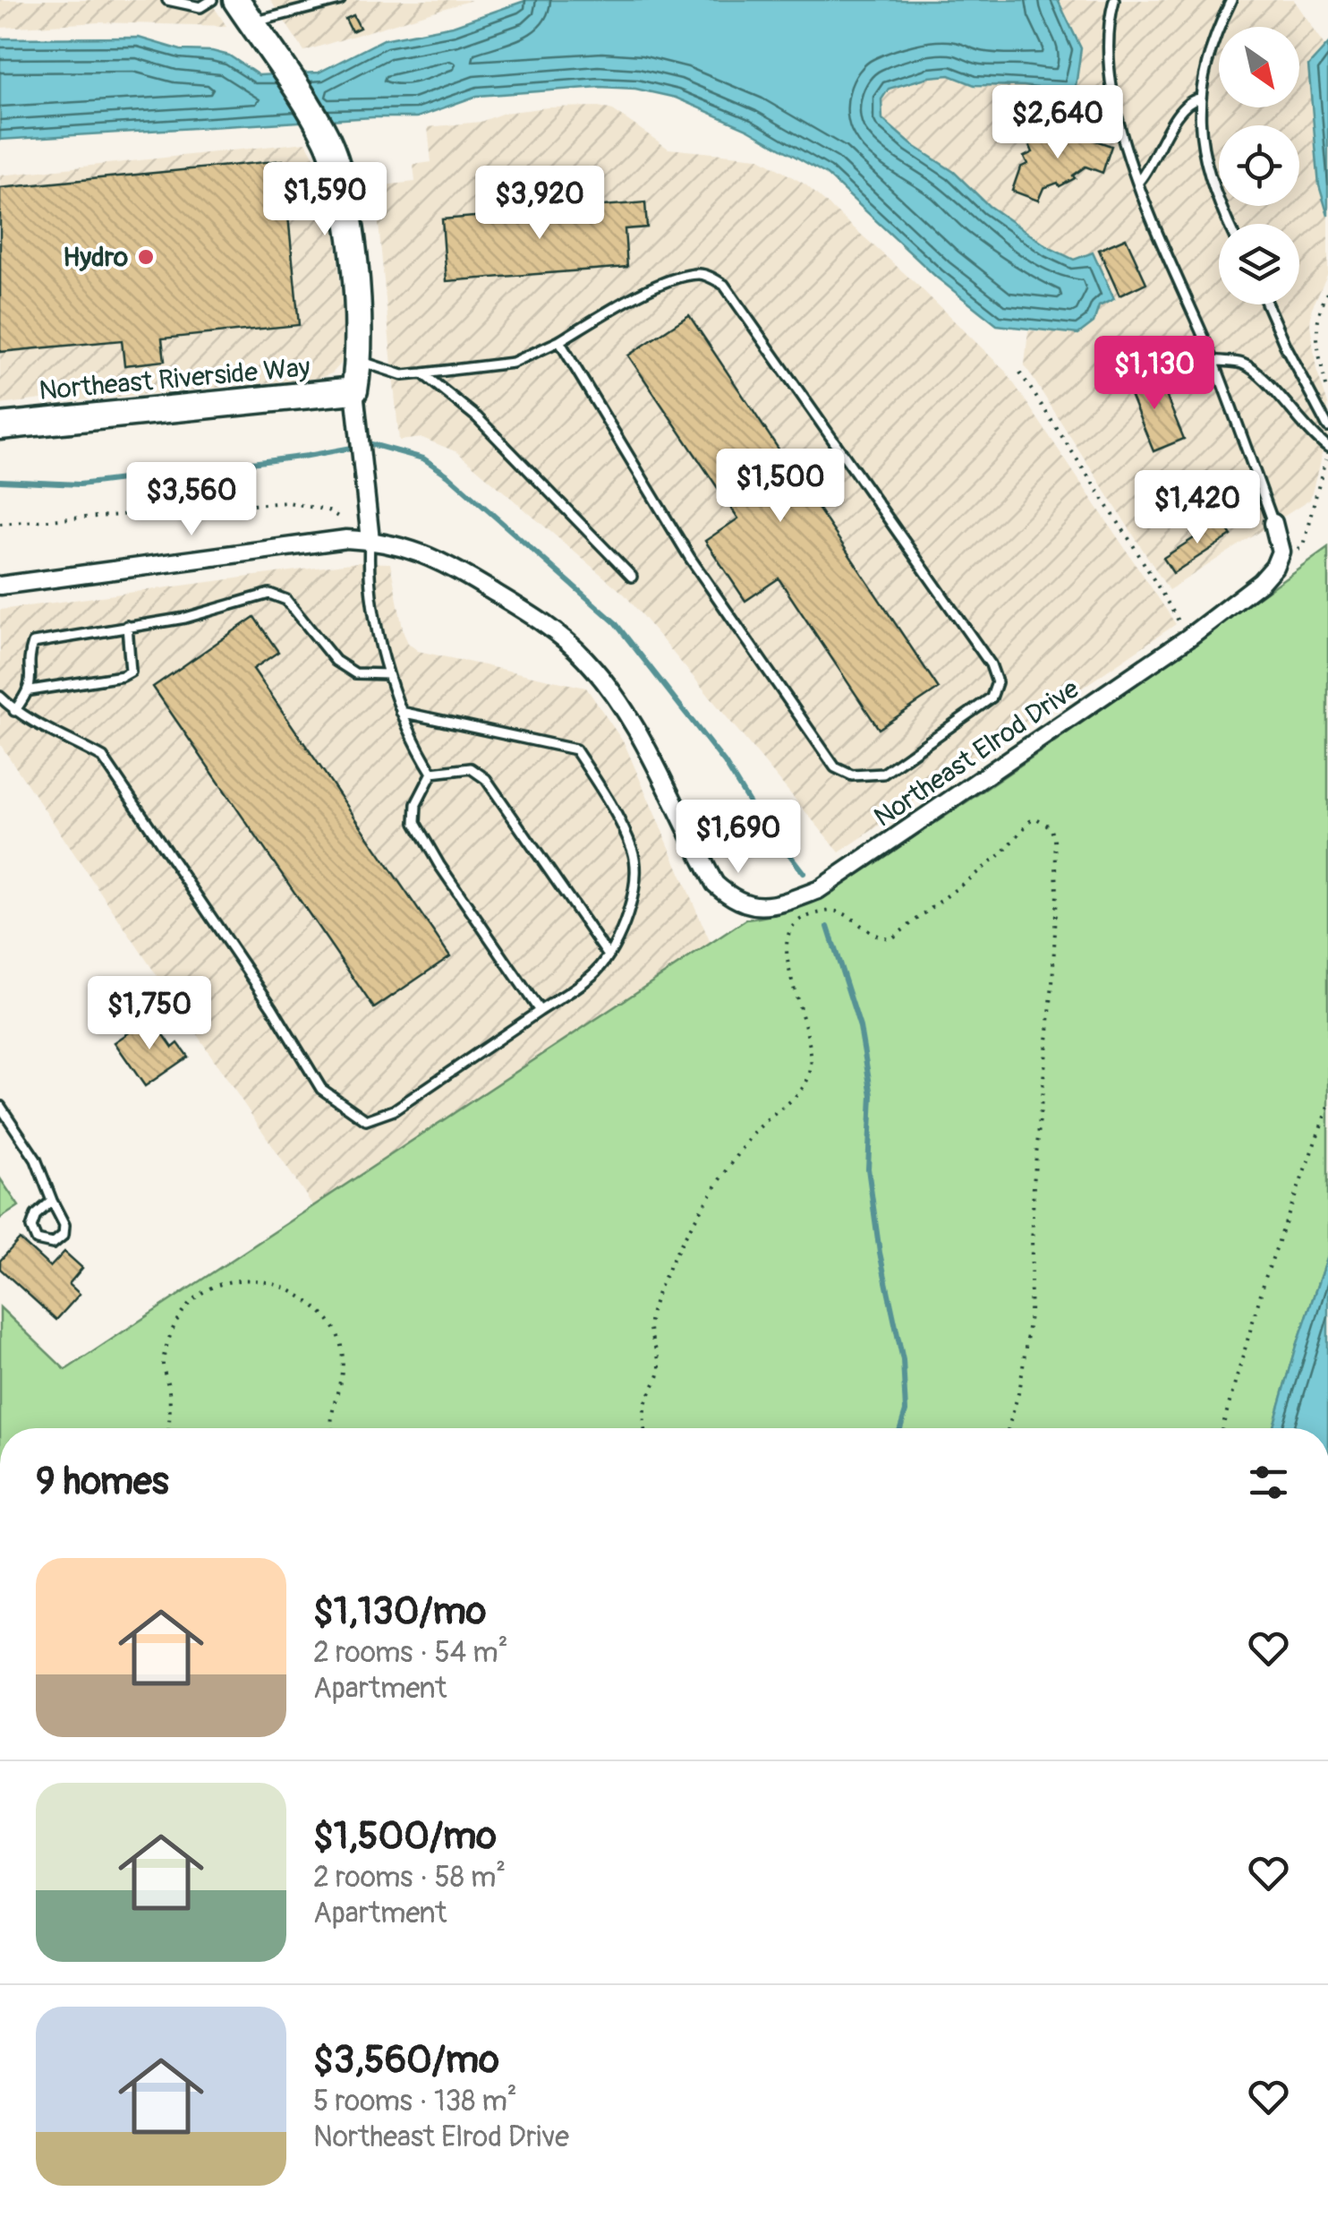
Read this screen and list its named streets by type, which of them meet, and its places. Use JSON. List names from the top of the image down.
{
  "streets": {
    "street": ["Northeast Riverside Way", "Northeast Elrod Drive"]
  },
  "places": ["Hydro"],
  "north": "bottom right",
  "page": {
    "price": [
      "$2,640",
      "$1,590",
      "$3,920",
      "$1,130",
      "$1,500",
      "$3,560",
      "$1,420",
      "$1,690",
      "$1,750"
    ],
    "heading": "9 homes",
    "list": [
      {
        "name": "$1,130/mo",
        "note": "2 rooms · 54 m² · Apartment"
      },
      {
        "name": "$1,500/mo",
        "note": "2 rooms · 58 m² · Apartment"
      },
      {
        "name": "$3,560/mo",
        "note": "5 rooms · 138 m² · Northeast Elrod Drive"
      }
    ]
  }
}
